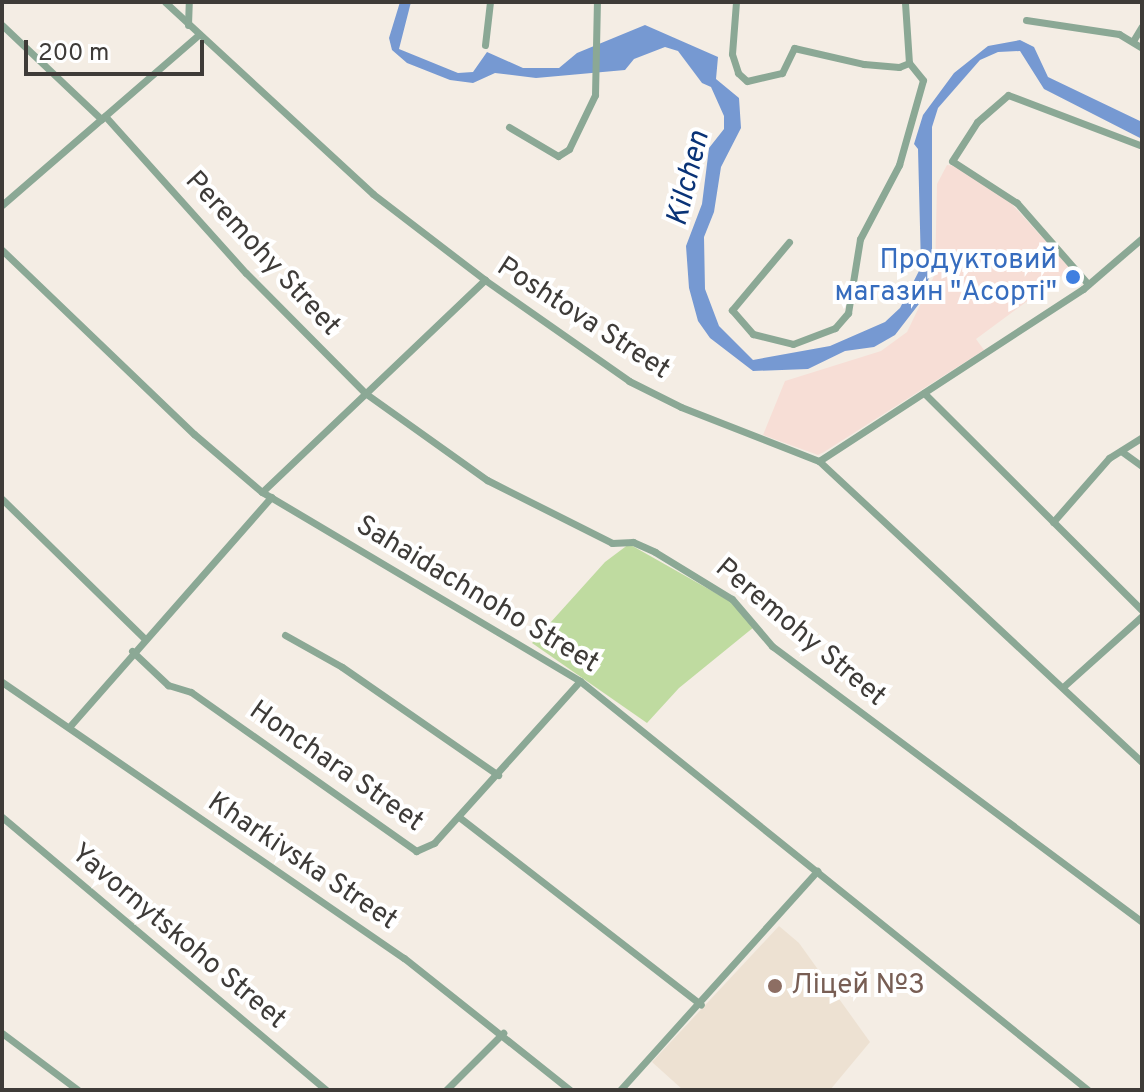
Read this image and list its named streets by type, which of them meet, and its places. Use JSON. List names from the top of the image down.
{
  "streets": {
    "street": [
      "Peremohy Street",
      "Poshtova Street",
      "Sahaidachnoho Street",
      "Honchara Street",
      "Kharkivska Street",
      "Yavornytskoho Street"
    ]
  },
  "water": ["Kilchen"],
  "places": ["Продуктовий магазин \"Асорті\"", "Ліцей №3"],
  "scale_bar": "200 m"
}
